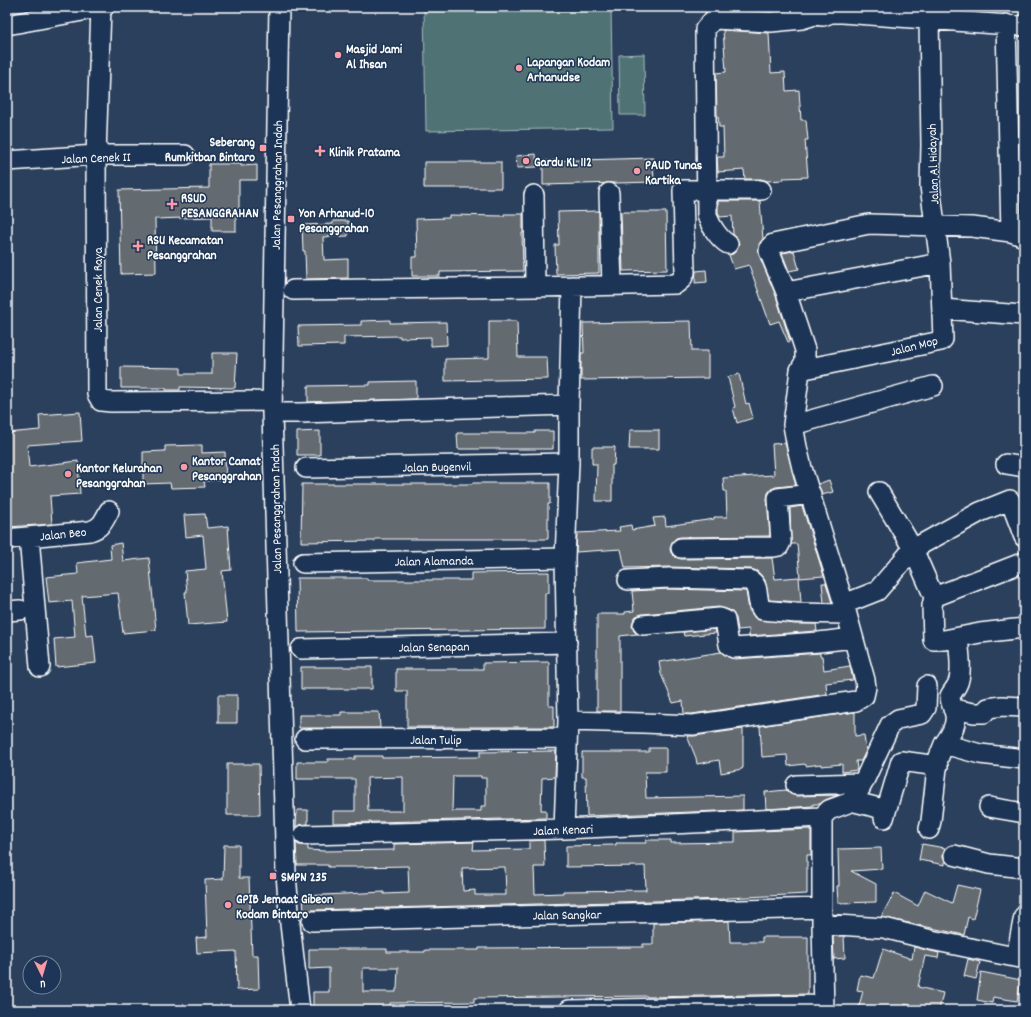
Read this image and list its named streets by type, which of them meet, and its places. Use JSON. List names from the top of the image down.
{
  "streets": {
    "street": [
      "Jalan Cenek II",
      "Jalan Al Hidayah",
      "Jalan Pesanggrahan Indah",
      "Jalan Cenek Raya",
      "Jalan Mop",
      "Jalan Bugenvil",
      "Jalan Beo",
      "Jalan Alamanda",
      "Jalan Senapan",
      "Jalan Tulip",
      "Jalan Kenari",
      "Jalan Sangkar"
    ]
  },
  "crossings": [
    ["Jalan Cenek II", "Jalan Cenek Raya"],
    ["Jalan Al Hidayah", "Jalan Mop"],
    ["Jalan Al Hidayah", "Jalan Tulip"],
    ["Jalan Pesanggrahan Indah", "Jalan Cenek Raya"],
    ["Jalan Mop", "Jalan Tulip"]
  ],
  "places": {
    "other": [
      "Masjid Jami Al Ihsan",
      "Lapangan Kodam Arhanudse",
      "Gardu KL 112",
      "PAUD Tunas Kartika",
      "Kantor Camat Pesanggrahan",
      "Kantor Kelurahan Pesanggrahan",
      "GPIB Jemaat Gibeon Kodam Bintaro"
    ],
    "transit": ["Seberang Rumkitban Bintaro", "Yon Arhanud-10 Pesanggrahan", "SMPN 235"],
    "health": ["Klinik Pratama", "RSUD PESANGGRAHAN", "RSU Kecamatan Pesanggrahan"]
  },
  "north": "bottom"
}
